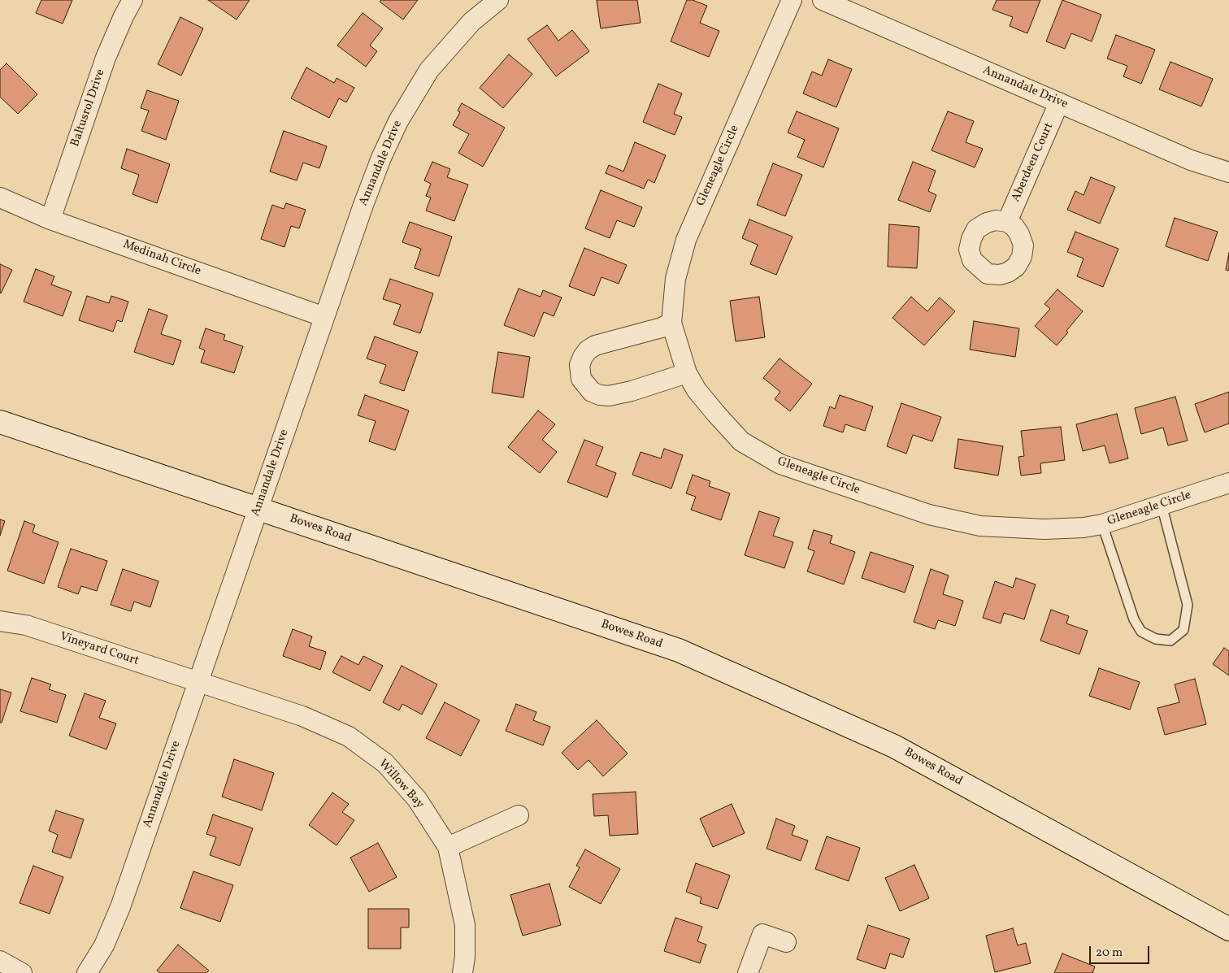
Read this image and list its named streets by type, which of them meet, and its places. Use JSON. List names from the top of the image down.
{
  "streets": {
    "main road": ["Bowes Road"],
    "street": [
      "Annandale Drive",
      "Baltusrol Drive",
      "Aberdeen Court",
      "Gleneagle Circle",
      "Medinah Circle",
      "Vineyard Court",
      "Willow Bay"
    ]
  },
  "crossings": [
    ["Annandale Drive", "Aberdeen Court"],
    ["Annandale Drive", "Medinah Circle"],
    ["Annandale Drive", "Bowes Road"],
    ["Annandale Drive", "Vineyard Court"],
    ["Annandale Drive", "Willow Bay"],
    ["Baltusrol Drive", "Medinah Circle"],
    ["Vineyard Court", "Willow Bay"]
  ],
  "scale_bar": "20 m"
}
